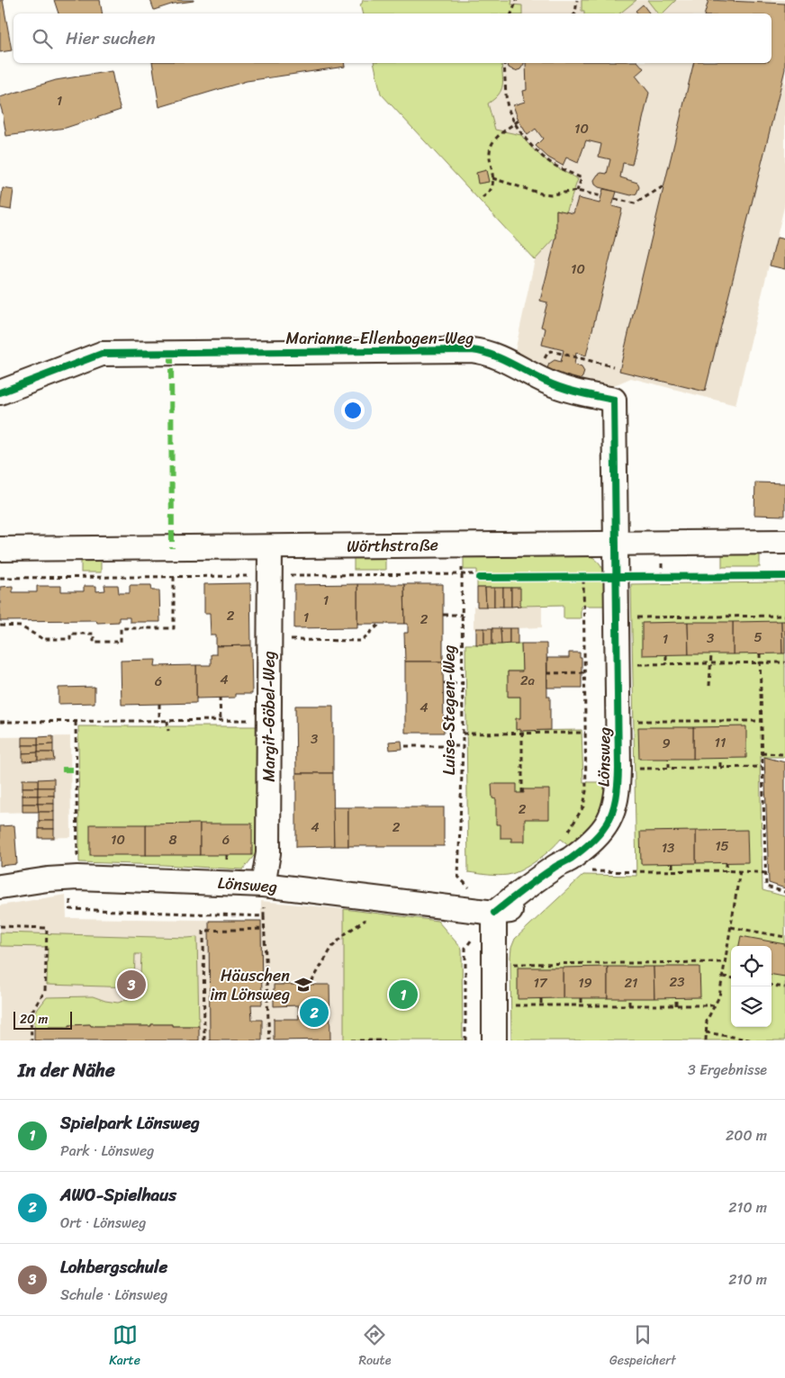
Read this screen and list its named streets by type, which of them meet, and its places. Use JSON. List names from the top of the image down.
{
  "streets": {
    "street": [
      "Marianne-Ellenbogen-Weg",
      "Wörthstraße",
      "Margit-Göbel-Weg",
      "Lönsweg"
    ],
    "path": ["Luise-Stegen-Weg"]
  },
  "crossings": [
    ["Marianne-Ellenbogen-Weg", "Wörthstraße"],
    ["Marianne-Ellenbogen-Weg", "Lönsweg"],
    ["Wörthstraße", "Luise-Stegen-Weg"],
    ["Wörthstraße", "Margit-Göbel-Weg"],
    ["Wörthstraße", "Lönsweg"],
    ["Margit-Göbel-Weg", "Lönsweg"]
  ],
  "places": {
    "school or university": ["Häuschen im Lönsweg"]
  },
  "house_numbers": [
    "1",
    "10",
    "10",
    "1",
    "2",
    "1",
    "2",
    "5",
    "3",
    "1",
    "4",
    "2a",
    "6",
    "4",
    "3",
    "11",
    "9",
    "2",
    "4",
    "2",
    "10",
    "8",
    "6",
    "15",
    "13",
    "23",
    "17",
    "19",
    "21"
  ],
  "scale_bar": "20 m",
  "page": {
    "search": "Hier suchen",
    "pins": ["3", "1", "2"],
    "scale": "20 m",
    "heading": ["In der Nähe", "3 Ergebnisse"],
    "list": [
      {
        "mark": "1",
        "name": "Spielpark Lönsweg",
        "note": "Park · Lönsweg",
        "value": "200 m"
      },
      {
        "mark": "2",
        "name": "AWO-Spielhaus",
        "note": "Ort · Lönsweg",
        "value": "210 m"
      },
      {
        "mark": "3",
        "name": "Lohbergschule",
        "note": "Schule · Lönsweg",
        "value": "210 m"
      }
    ],
    "nav": ["Karte", "Route", "Gespeichert"]
  }
}
